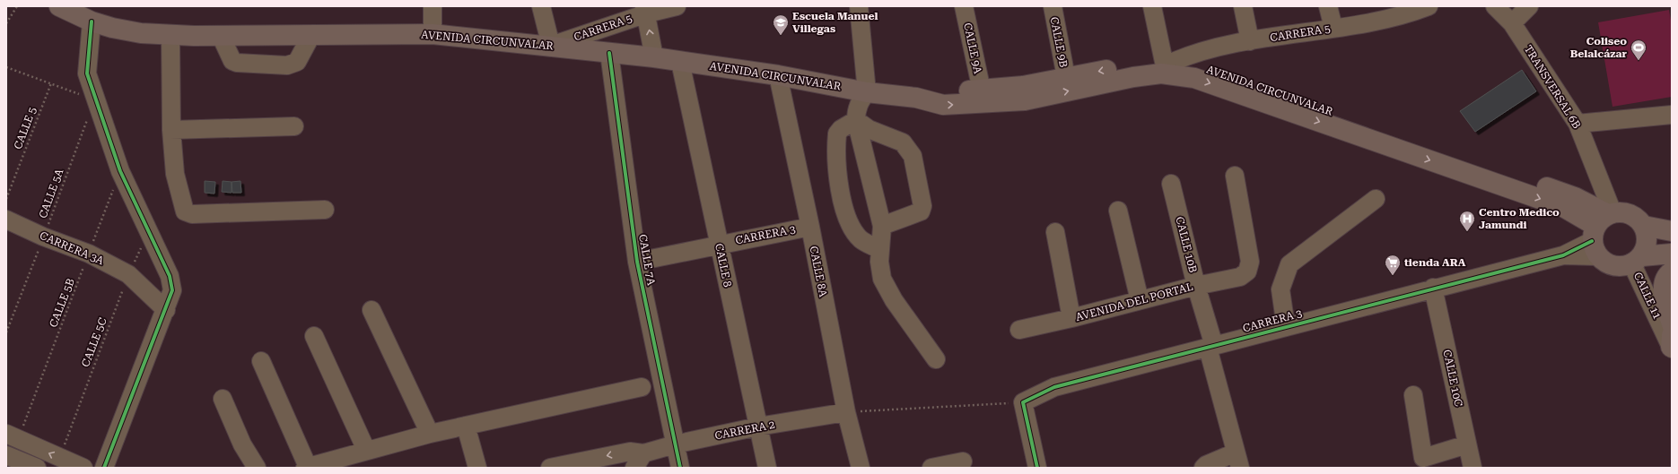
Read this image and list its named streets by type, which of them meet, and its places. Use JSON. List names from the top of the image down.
{
  "streets": {
    "main road": ["AVENIDA CIRCUNVALAR"],
    "street": [
      "CARRERA 5",
      "CALLE 9B",
      "CALLE 9A",
      "TRANSVERSAL 6B",
      "CARRERA 3",
      "CALLE 10B",
      "CARRERA 3A",
      "CALLE 7A",
      "CALLE 8",
      "CALLE 8A",
      "CALLE 11",
      "AVENIDA DEL PORTAL",
      "CALLE 10C",
      "CARRERA 2"
    ],
    "path": [
      "CALLE 5",
      "CALLE 5A",
      "CALLE 5B",
      "CALLE 5C"
    ]
  },
  "crossings": [
    ["CARRERA 5", "AVENIDA CIRCUNVALAR"],
    ["AVENIDA CIRCUNVALAR", "CALLE 9B"],
    ["AVENIDA CIRCUNVALAR", "CALLE 9A"],
    ["AVENIDA CIRCUNVALAR", "TRANSVERSAL 6B"],
    ["AVENIDA CIRCUNVALAR", "CARRERA 3"],
    ["AVENIDA CIRCUNVALAR", "CALLE 7A"],
    ["AVENIDA CIRCUNVALAR", "CALLE 8"],
    ["AVENIDA CIRCUNVALAR", "CALLE 8A"],
    ["AVENIDA CIRCUNVALAR", "CALLE 11"],
    ["TRANSVERSAL 6B", "CARRERA 3"],
    ["TRANSVERSAL 6B", "CALLE 11"],
    ["CALLE 5A", "CARRERA 3A"],
    ["CARRERA 3", "CALLE 10B"],
    ["CARRERA 3", "CALLE 7A"],
    ["CARRERA 3", "CALLE 8"],
    ["CARRERA 3", "CALLE 8A"],
    ["CARRERA 3", "CALLE 11"],
    ["CARRERA 3", "CALLE 10C"],
    ["CALLE 10B", "AVENIDA DEL PORTAL"],
    ["CARRERA 3A", "CALLE 5B"],
    ["CARRERA 3A", "CALLE 5C"],
    ["CALLE 7A", "CARRERA 2"],
    ["CALLE 8", "CARRERA 2"],
    ["CALLE 8A", "CARRERA 2"]
  ],
  "places": {
    "school or university": ["Escuela Manuel Villegas"],
    "sports": ["Coliseo Belalcázar"],
    "hospital": ["Centro Medico Jamundi"],
    "supermarket": ["tienda ARA"]
  }
}
